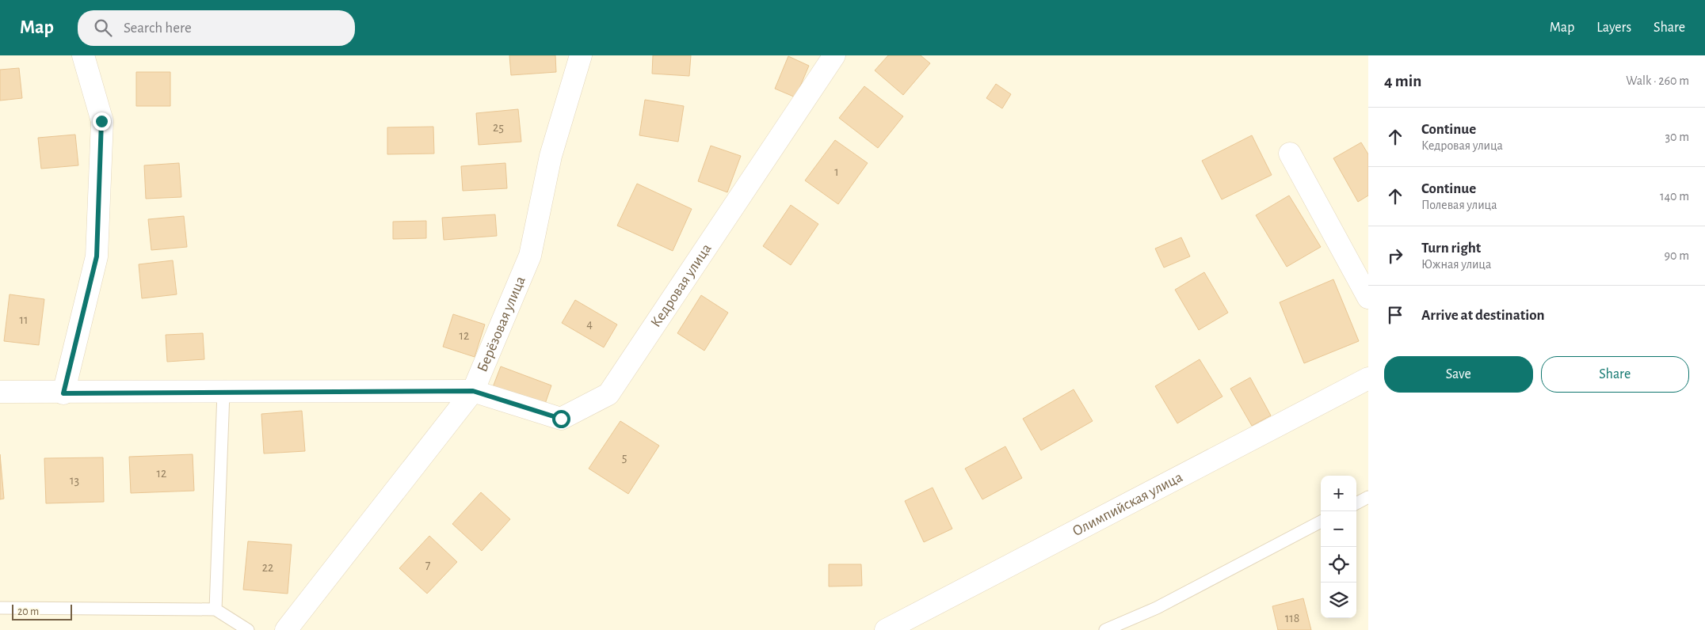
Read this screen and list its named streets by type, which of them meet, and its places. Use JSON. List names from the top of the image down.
{
  "streets": {
    "street": ["Кедровая улица", "Берёзовая улица", "Олимпийская улица"]
  },
  "crossings": [
    ["Кедровая улица", "Берёзовая улица"]
  ],
  "house_numbers": [
    "25",
    "1",
    "11",
    "4",
    "12",
    "5",
    "12",
    "13",
    "7",
    "22",
    "118"
  ],
  "scale_bar": "20 m",
  "page": {
    "header": "Map",
    "search": "Search here",
    "nav": ["Map", "Layers", "Share"],
    "heading": ["4 min", "Walk · 260 m"],
    "list": [
      ["Continue", "Кедровая улица", "30 m"],
      ["Continue", "Полевая улица", "140 m"],
      ["Turn right", "Южная улица", "90 m"],
      "Arrive at destination"
    ],
    "buttons": ["Save", "Share"],
    "map_buttons": ["+", "−"],
    "scale": "20 m"
  }
}
